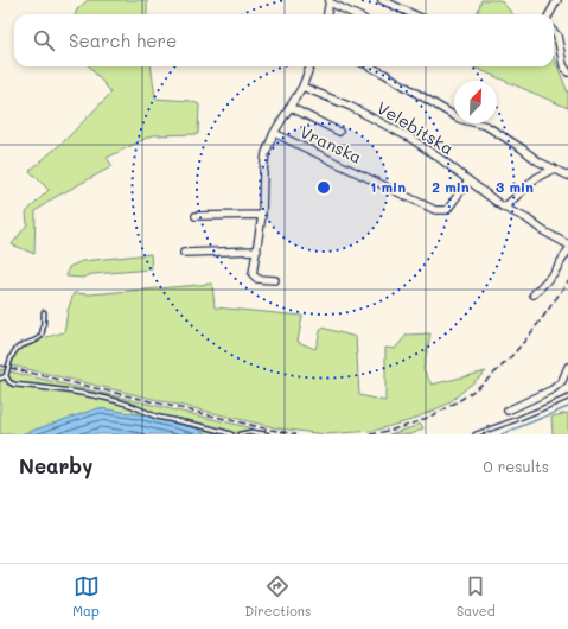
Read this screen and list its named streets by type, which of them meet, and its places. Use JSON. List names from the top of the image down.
{
  "streets": {
    "street": ["Velebitska", "Vranska"]
  },
  "crossings": [
    ["Velebitska", "Vranska"]
  ],
  "north": "top right",
  "page": {
    "search": "Search here",
    "heading": ["Nearby", "0 results"],
    "nav": ["Map", "Directions", "Saved"]
  },
  "rings": ["1 min", "2 min", "3 min"]
}
